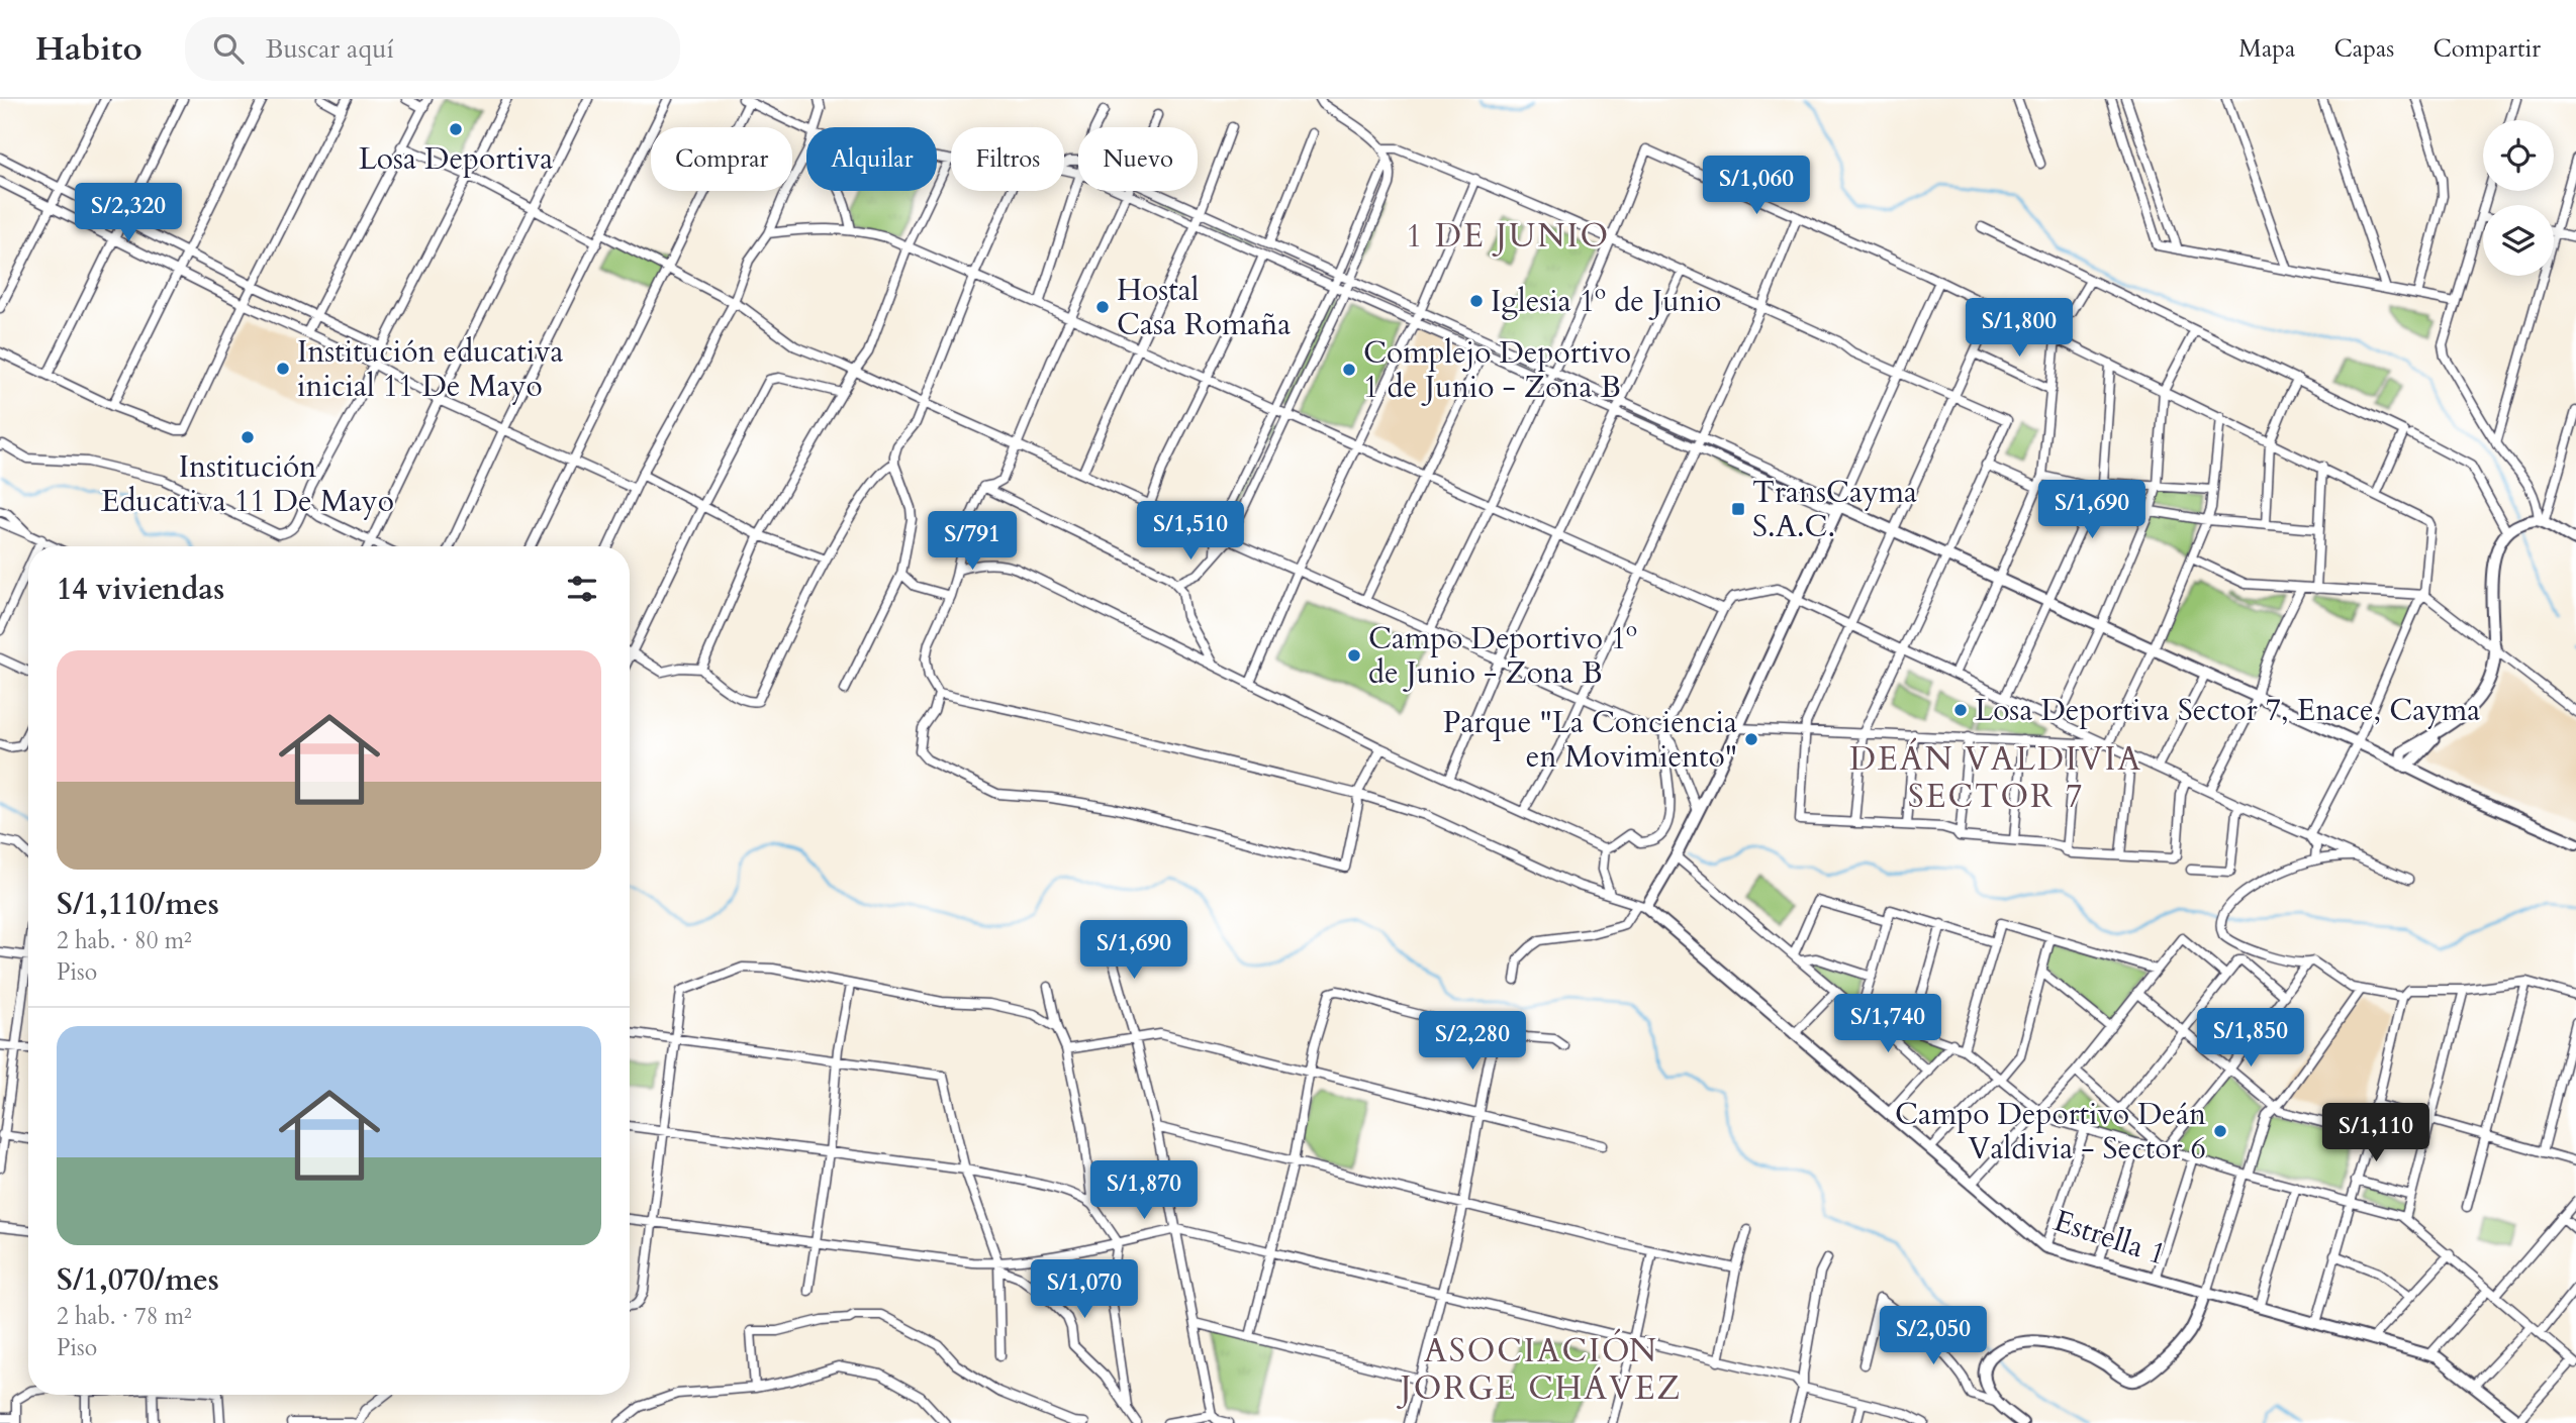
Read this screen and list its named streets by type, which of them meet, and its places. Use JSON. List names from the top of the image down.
{
  "streets": {
    "street": ["Estrella 1"]
  },
  "districts": ["1 DE JUNIO", "DEÁN VALDIVIA SECTOR 7", "ASOCIACIÓN JORGE CHÁVEZ"],
  "places": {
    "other": [
      "Losa Deportiva",
      "Iglesia 1º de Junio",
      "Hostal Casa Romaña",
      "Institución educativa inicial 11 De Mayo",
      "Complejo Deportivo 1 de Junio - Zona B",
      "Institución Educativa 11 De Mayo",
      "Campo Deportivo 1º de Junio - Zona B",
      "Losa Deportiva Sector 7, Enace, Cayma",
      "Parque \"La Conciencia en Movimiento\"",
      "Campo Deportivo Deán Valdivia - Sector 6"
    ],
    "transit": ["TransCayma S.A.C."]
  },
  "page": {
    "header": "Habito",
    "search": "Buscar aquí",
    "nav": ["Mapa", "Capas", "Compartir"],
    "chip": [
      "Comprar",
      "Alquilar",
      "Filtros",
      "Nuevo"
    ],
    "price": [
      "S/1,060",
      "S/2,320",
      "S/1,800",
      "S/1,690",
      "S/1,510",
      "S/791",
      "S/1,690",
      "S/1,740",
      "S/1,850",
      "S/2,280",
      "S/1,110",
      "S/1,870",
      "S/1,070",
      "S/2,050"
    ],
    "heading": "14 viviendas",
    "list": [
      {
        "name": "S/1,110/mes",
        "note": "2 hab. · 80 m² · Piso"
      },
      {
        "name": "S/1,070/mes",
        "note": "2 hab. · 78 m² · Piso"
      }
    ]
  }
}
